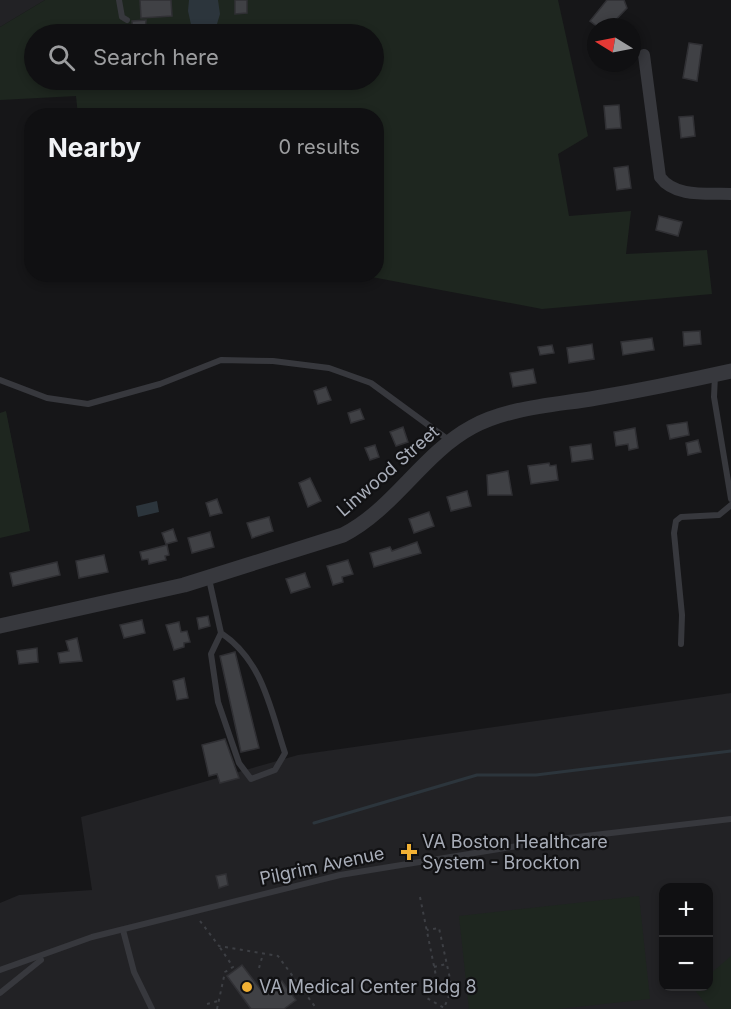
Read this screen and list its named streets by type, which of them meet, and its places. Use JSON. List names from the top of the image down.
{
  "streets": {
    "street": ["Linwood Street"],
    "lane": ["Pilgrim Avenue"]
  },
  "places": {
    "health": ["VA Boston Healthcare System - Brockton"],
    "other": ["VA Medical Center Bldg 8"]
  },
  "north": "left",
  "page": {
    "search": "Search here",
    "heading": ["Nearby", "0 results"],
    "map_buttons": ["+", "−"]
  }
}
